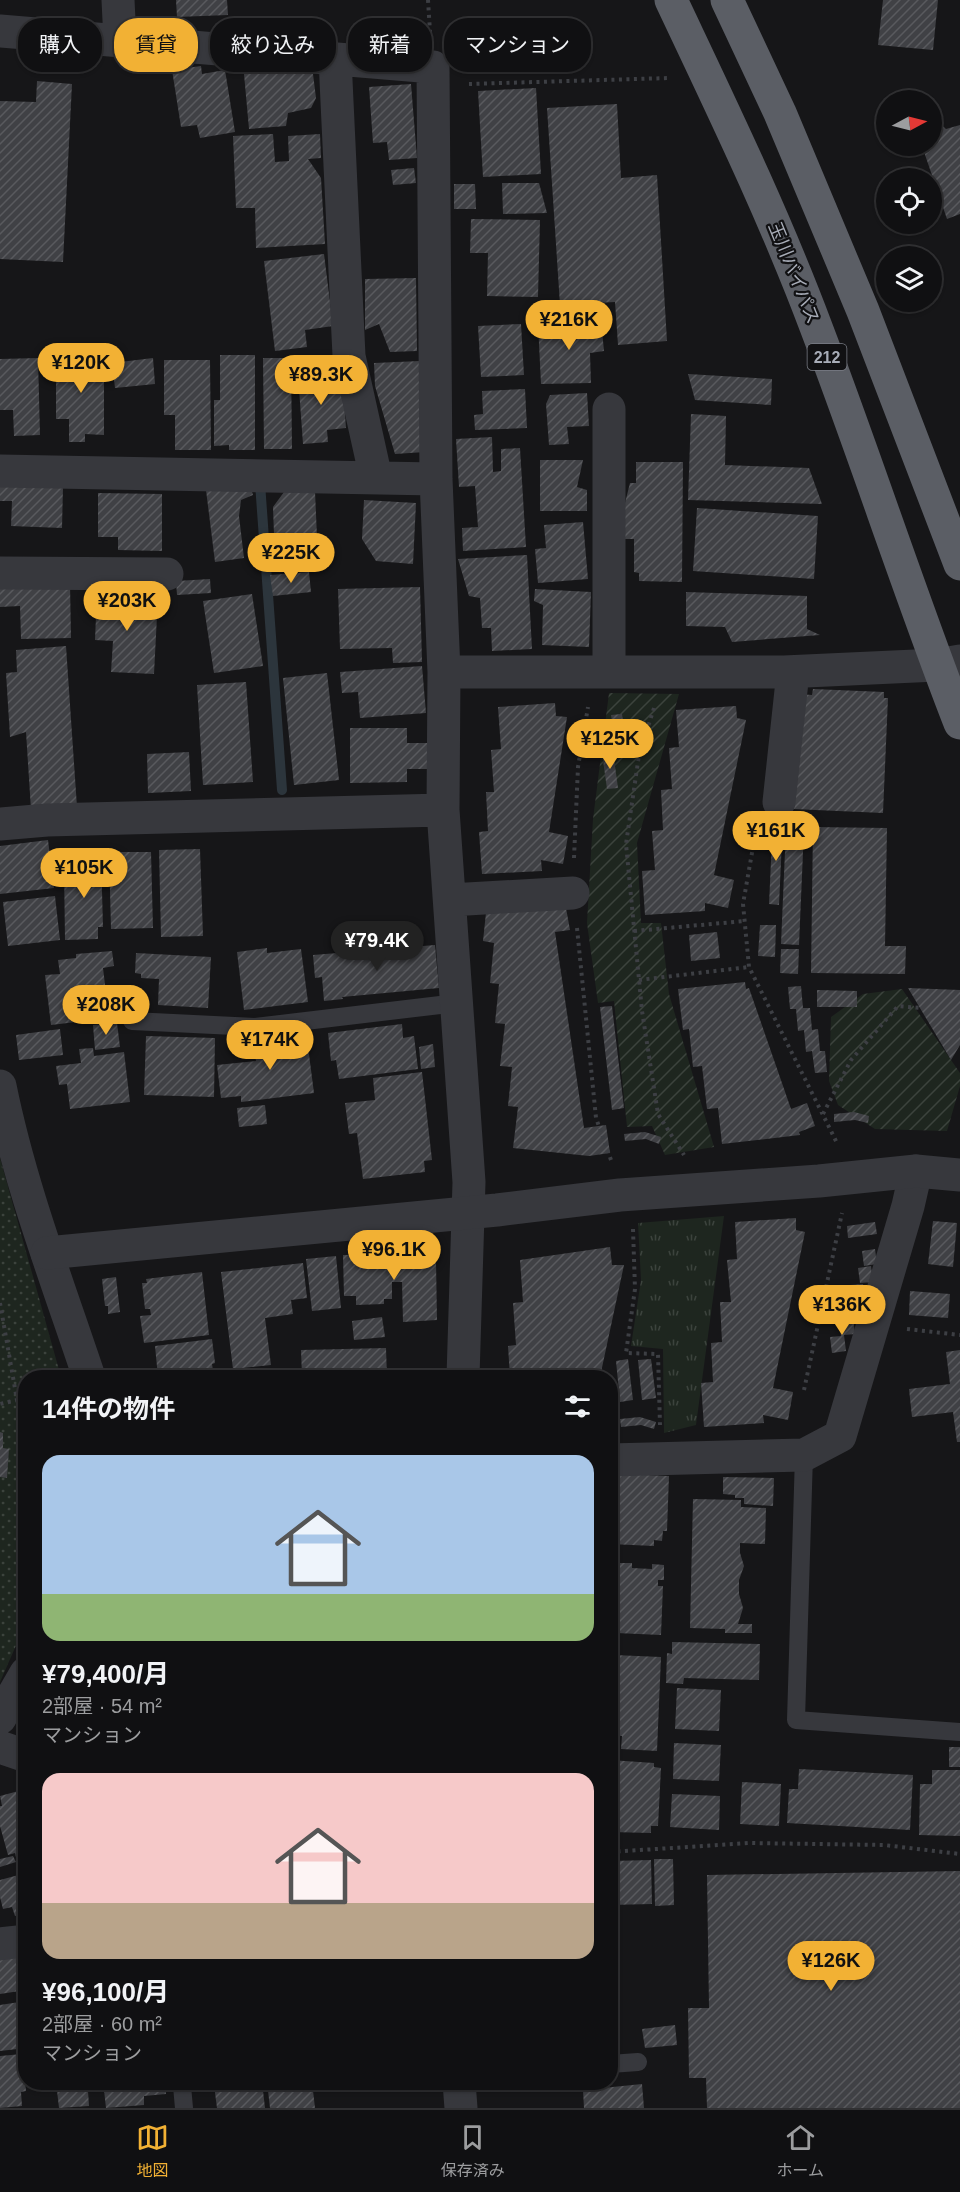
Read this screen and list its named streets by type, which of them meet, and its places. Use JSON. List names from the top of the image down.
{
  "streets": {
    "highway": ["玉川バイパス", "212"]
  },
  "north": "right",
  "page": {
    "chip": [
      "購入",
      "賃貸",
      "絞り込み",
      "新着",
      "マンション"
    ],
    "price": [
      "¥216K",
      "¥120K",
      "¥89.3K",
      "¥225K",
      "¥203K",
      "¥125K",
      "¥161K",
      "¥105K",
      "¥79.4K",
      "¥208K",
      "¥174K",
      "¥96.1K",
      "¥136K",
      "¥126K"
    ],
    "heading": "14件の物件",
    "list": [
      {
        "name": "¥79,400/月",
        "note": "2部屋 · 54 m² · マンション"
      },
      {
        "name": "¥96,100/月",
        "note": "2部屋 · 60 m² · マンション"
      }
    ],
    "tabs": ["地図", "保存済み", "ホーム"]
  }
}
